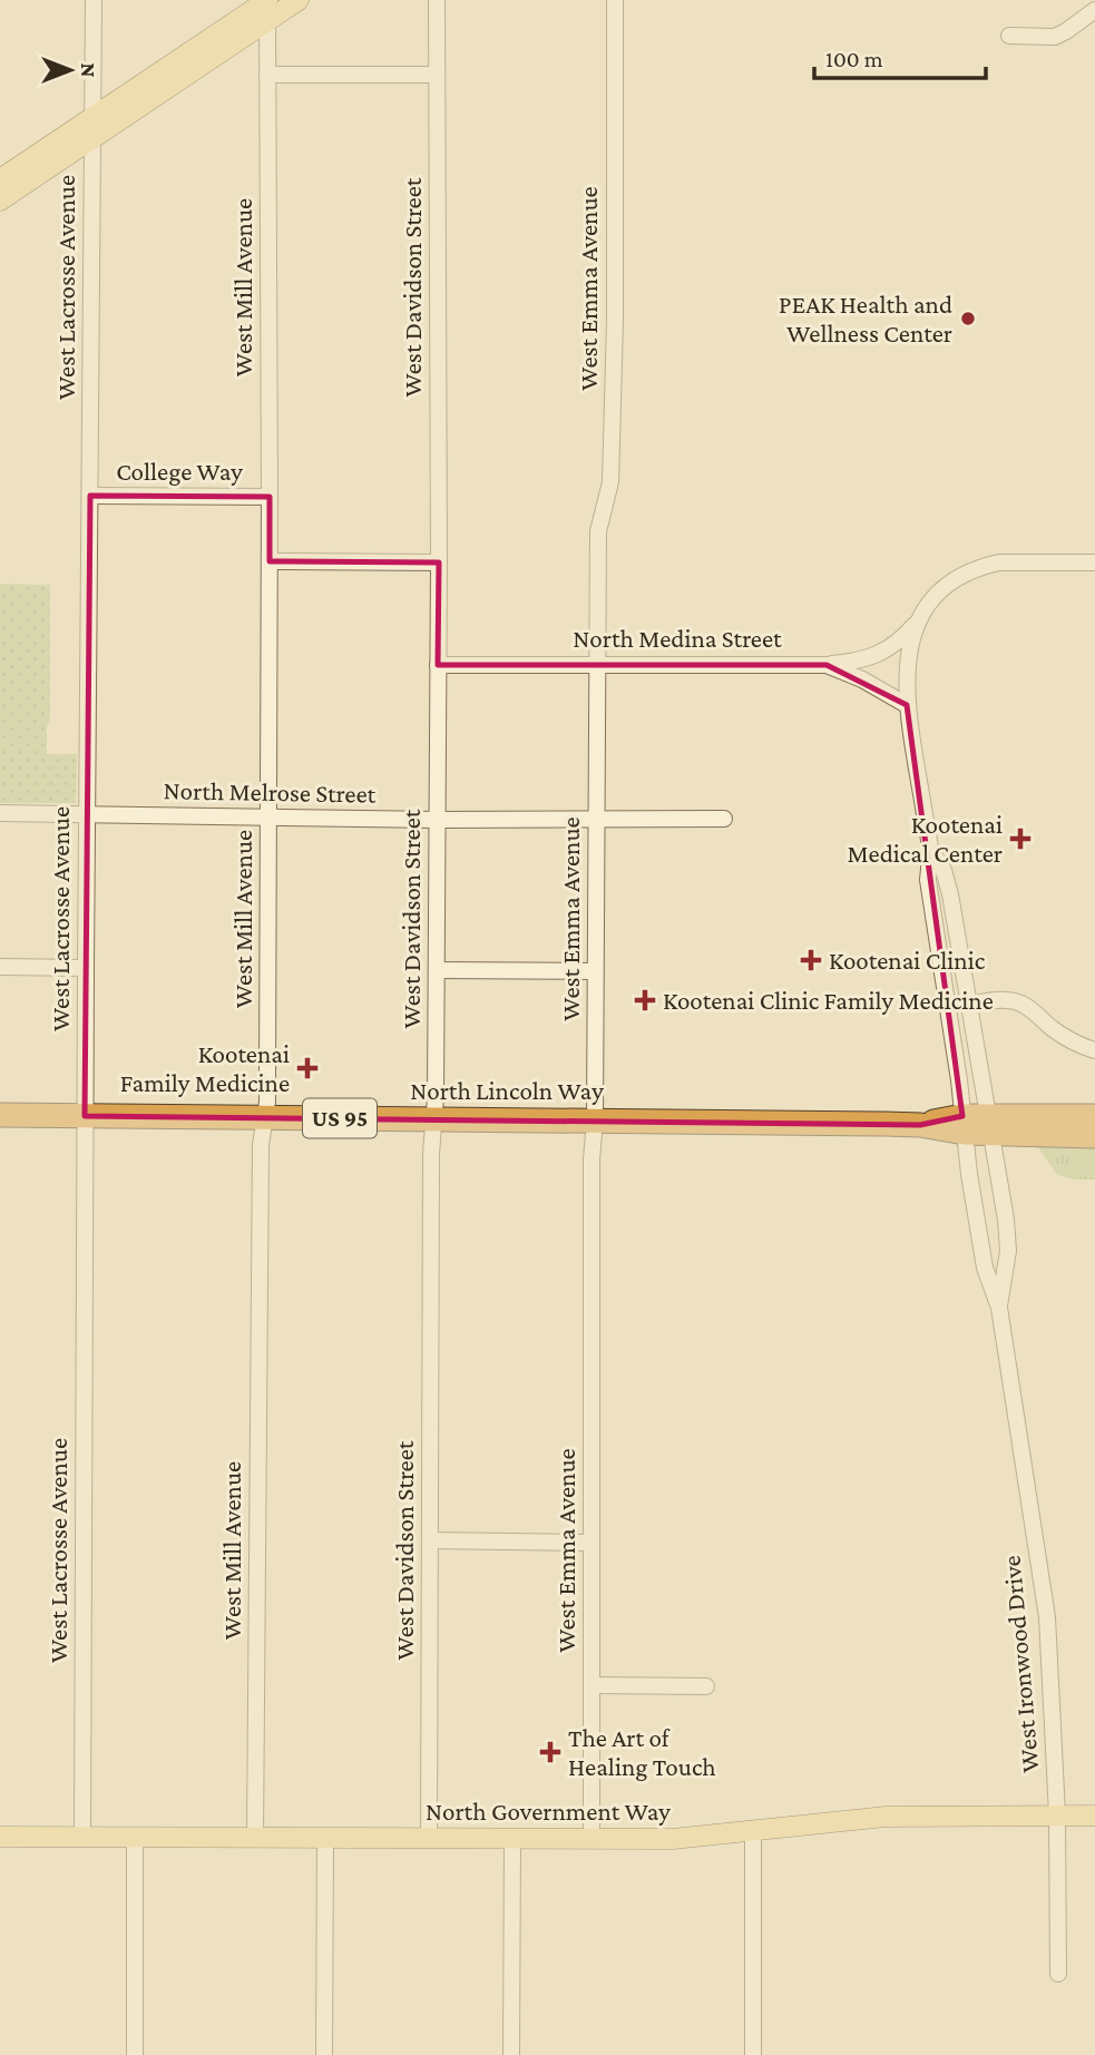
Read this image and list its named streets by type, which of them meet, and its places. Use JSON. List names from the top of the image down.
{
  "streets": {
    "highway": ["North Lincoln Way", "US 95"],
    "main road": ["North Government Way"],
    "street": [
      "West Lacrosse Avenue",
      "West Mill Avenue",
      "West Davidson Street",
      "West Emma Avenue",
      "College Way",
      "North Medina Street",
      "North Melrose Street",
      "West Ironwood Drive"
    ]
  },
  "crossings": [
    ["West Lacrosse Avenue", "College Way"],
    ["West Lacrosse Avenue", "North Melrose Street"],
    ["West Lacrosse Avenue", "North Lincoln Way"],
    ["West Lacrosse Avenue", "North Government Way"],
    ["West Mill Avenue", "College Way"],
    ["West Mill Avenue", "North Melrose Street"],
    ["West Mill Avenue", "North Lincoln Way"],
    ["West Mill Avenue", "North Government Way"],
    ["West Davidson Street", "North Medina Street"],
    ["West Davidson Street", "North Melrose Street"],
    ["West Davidson Street", "North Lincoln Way"],
    ["West Davidson Street", "North Government Way"],
    ["West Emma Avenue", "North Medina Street"],
    ["West Emma Avenue", "North Melrose Street"],
    ["West Emma Avenue", "North Lincoln Way"],
    ["West Emma Avenue", "North Government Way"],
    ["North Medina Street", "West Ironwood Drive"],
    ["North Lincoln Way", "US 95"],
    ["North Lincoln Way", "West Ironwood Drive"],
    ["US 95", "West Ironwood Drive"],
    ["West Ironwood Drive", "North Government Way"]
  ],
  "places": {
    "other": ["PEAK Health and Wellness Center"],
    "health": [
      "Kootenai Medical Center",
      "Kootenai Clinic",
      "Kootenai Clinic Family Medicine",
      "Kootenai Family Medicine",
      "The Art of Healing Touch"
    ]
  },
  "scale_bar": "100 m",
  "north": "right"
}
